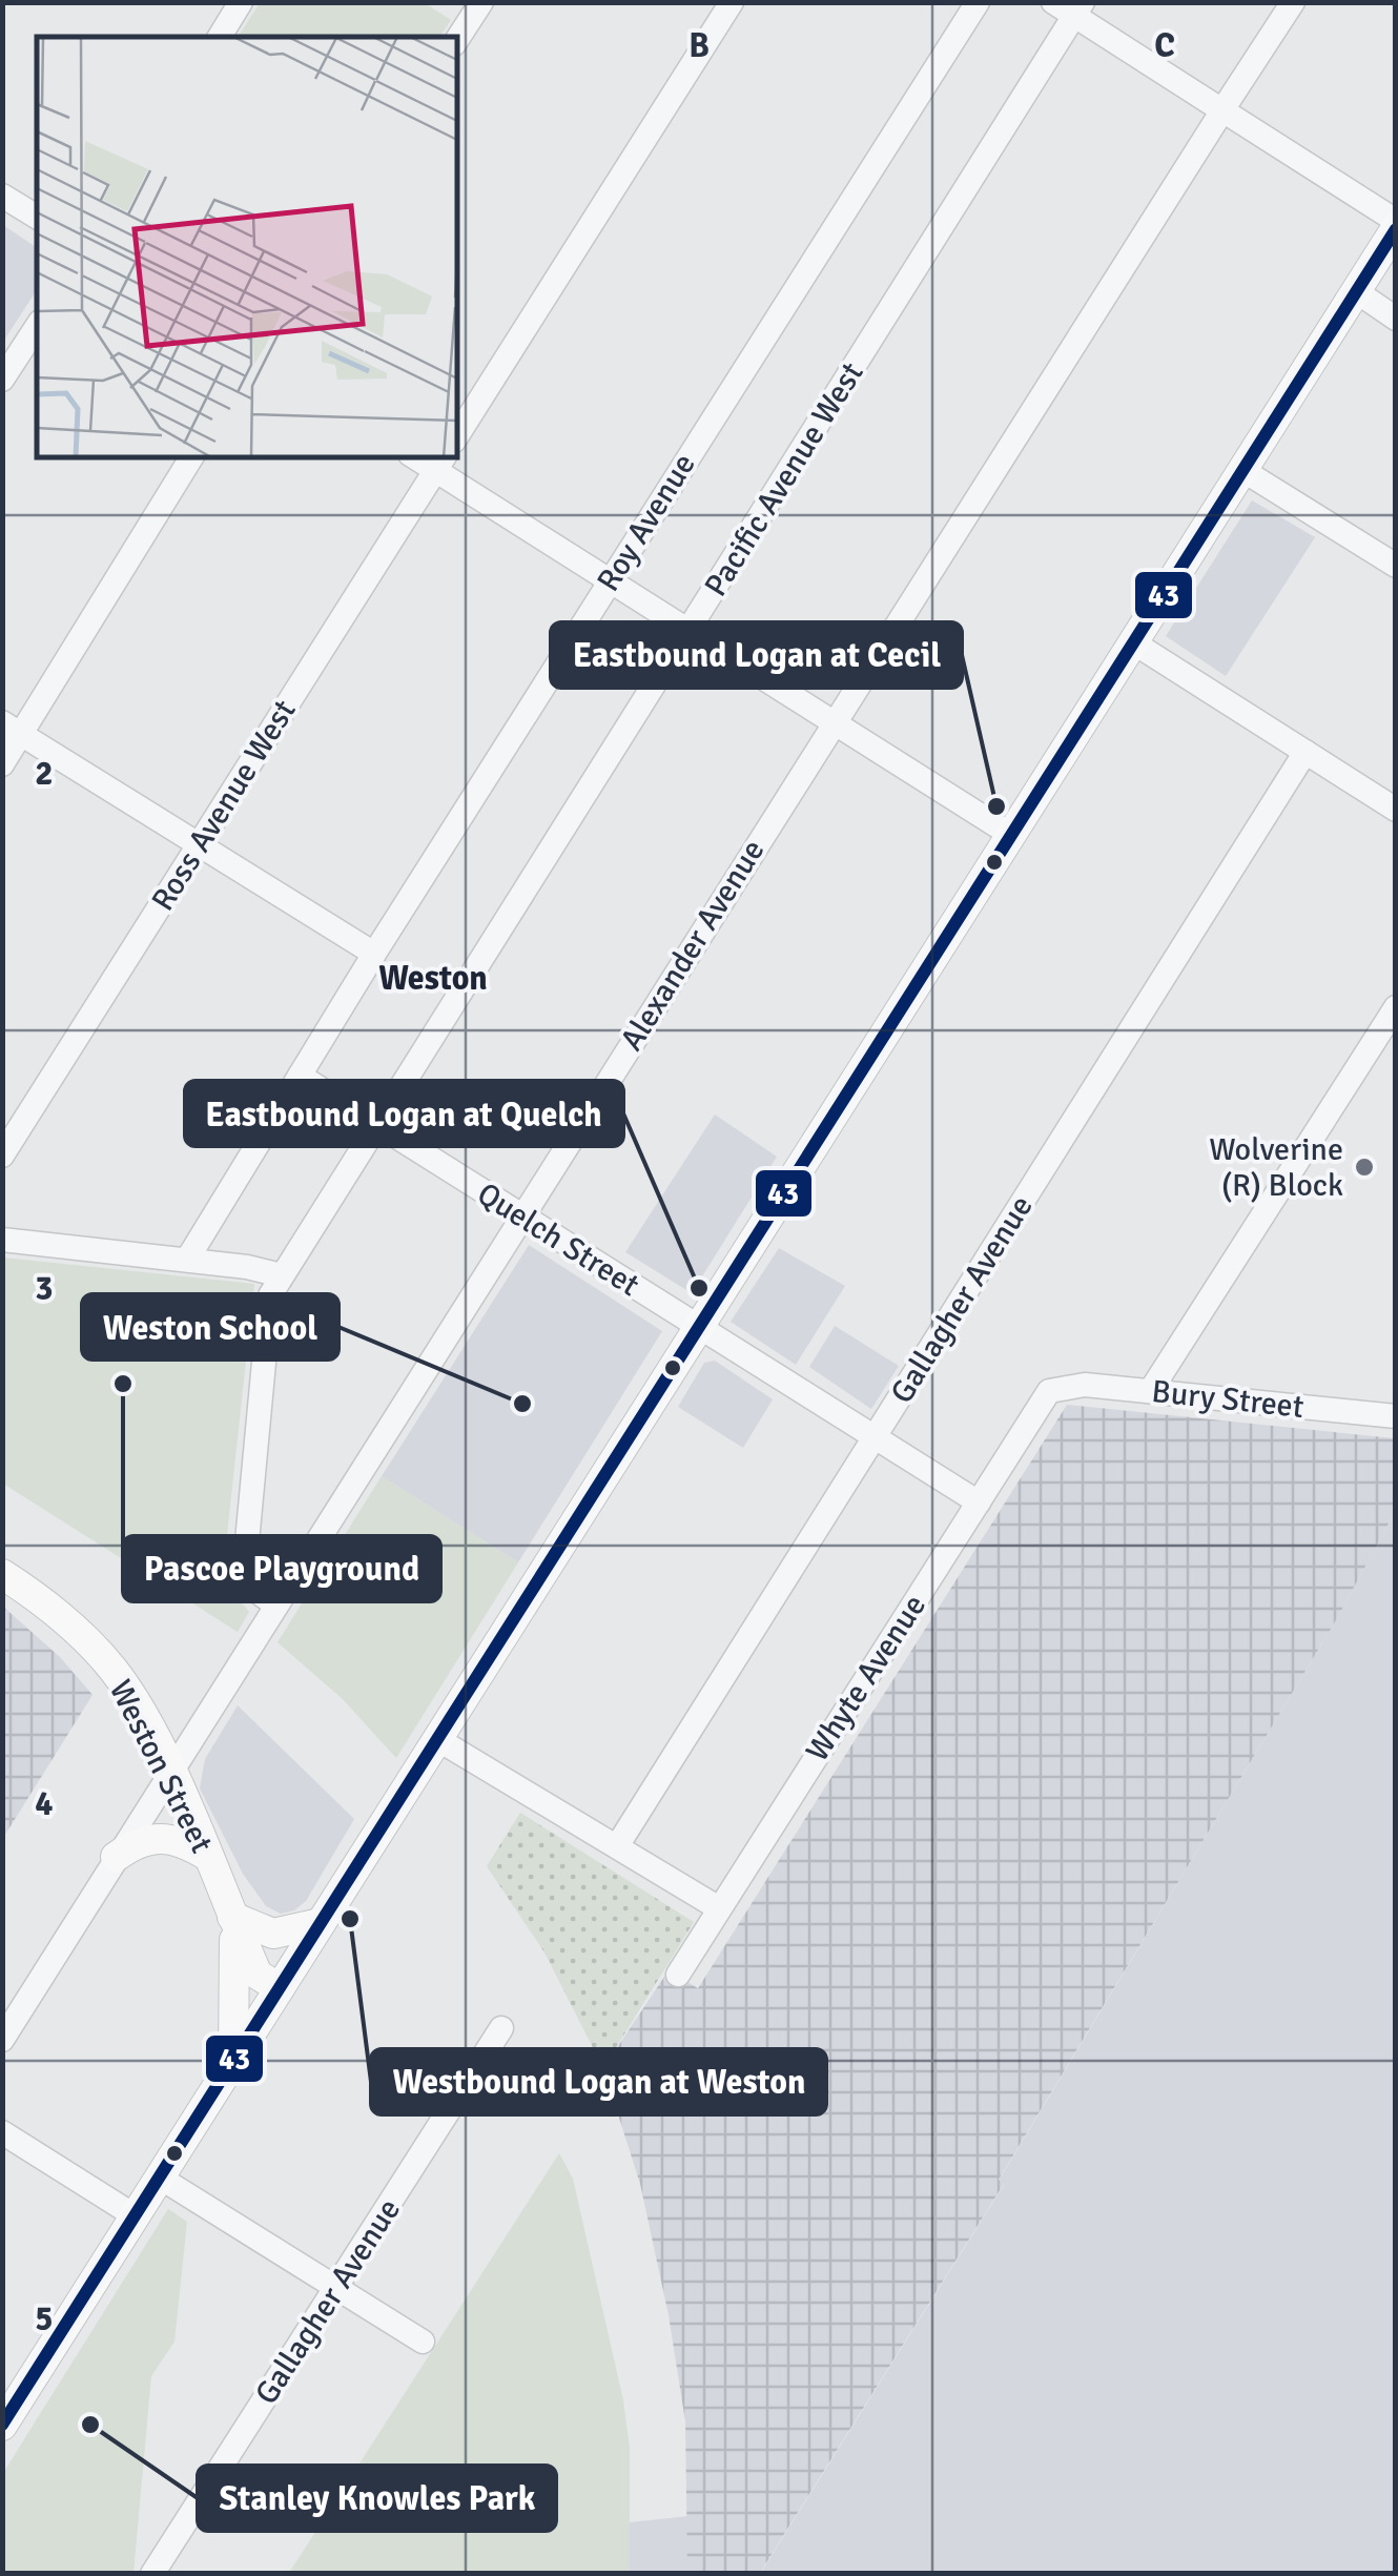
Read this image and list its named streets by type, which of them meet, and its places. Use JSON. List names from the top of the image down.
{
  "streets": {
    "main road": ["Weston Street"],
    "street": [
      "Pacific Avenue West",
      "Roy Avenue",
      "Ross Avenue West",
      "Alexander Avenue",
      "Quelch Street",
      "Gallagher Avenue",
      "Bury Street",
      "Whyte Avenue"
    ]
  },
  "crossings": [
    ["Pacific Avenue West", "Alexander Avenue"],
    ["Pacific Avenue West", "Quelch Street"],
    ["Roy Avenue", "Quelch Street"],
    ["Alexander Avenue", "Quelch Street"],
    ["Alexander Avenue", "Weston Street"],
    ["Quelch Street", "Gallagher Avenue"],
    ["Quelch Street", "Whyte Avenue"],
    ["Bury Street", "Whyte Avenue"]
  ],
  "districts": ["Weston"],
  "places": [
    "Eastbound Logan at Cecil",
    "Wolverine (R) Block",
    "Eastbound Logan at Quelch",
    "Pascoe Playground",
    "Weston School",
    "Westbound Logan at Weston",
    "Stanley Knowles Park"
  ],
  "lines": ["transit line 43"],
  "grid": {
    "columns": ["B", "C"],
    "rows": [
      "2",
      "3",
      "4",
      "5"
    ]
  }
}
